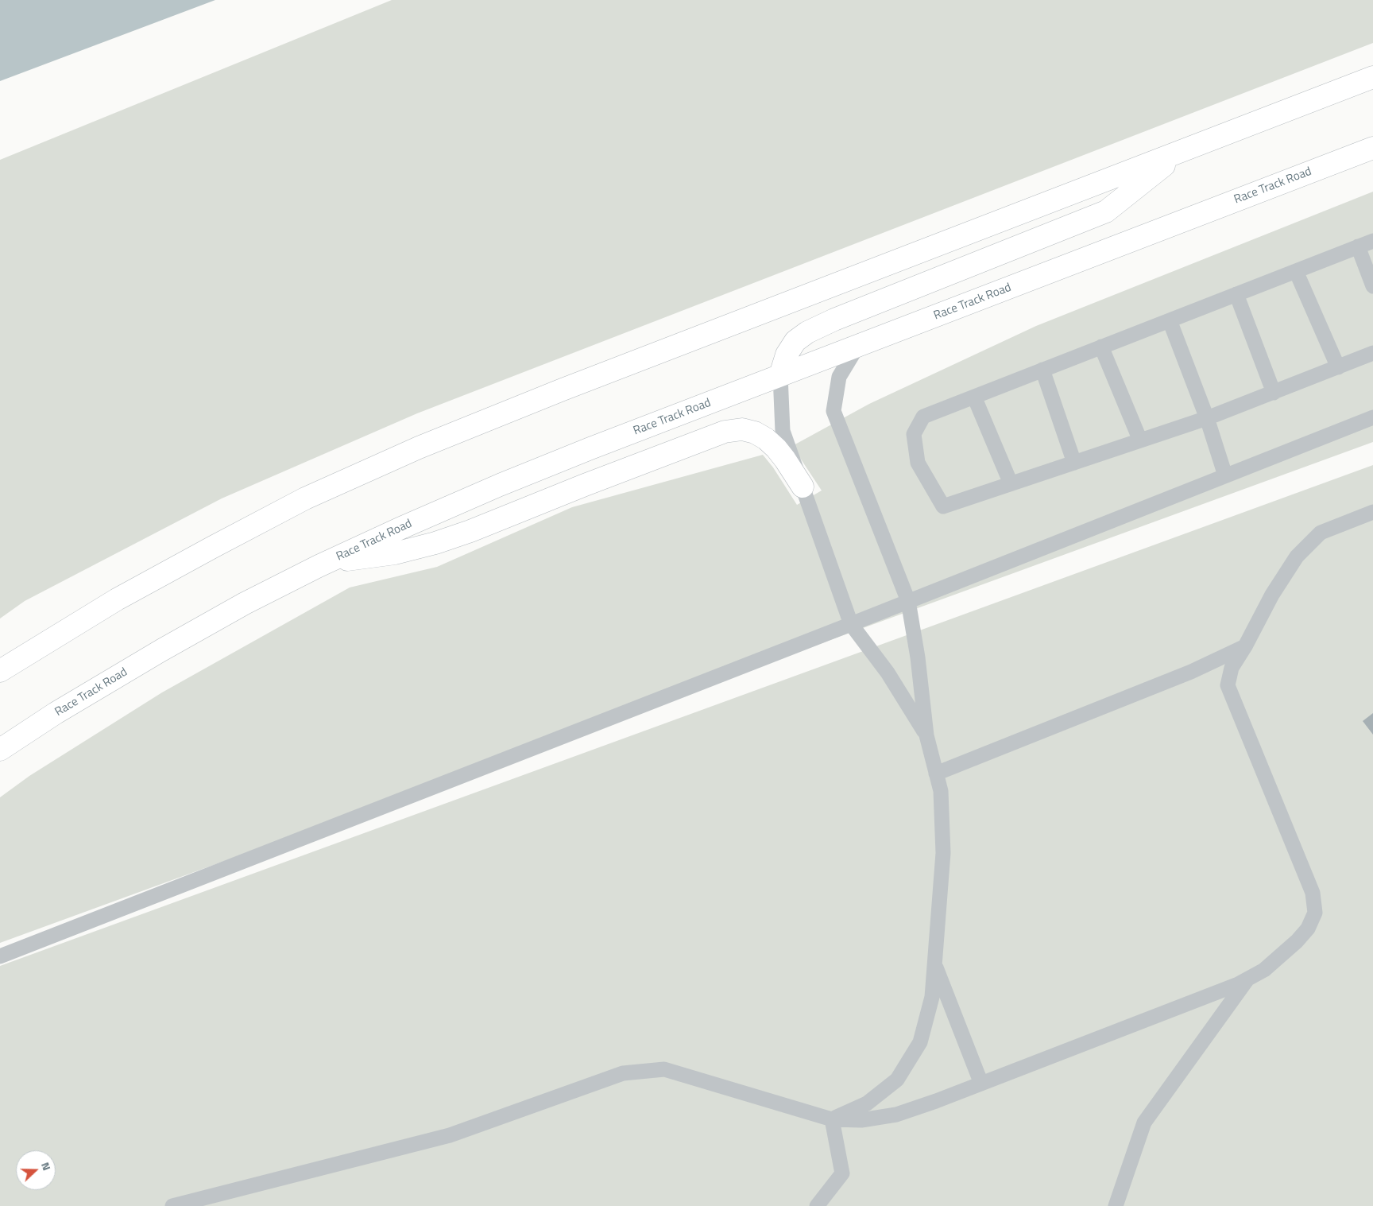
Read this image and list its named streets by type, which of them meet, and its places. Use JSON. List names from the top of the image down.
{
  "streets": {
    "main road": ["Race Track Road"]
  },
  "north": "right"
}
